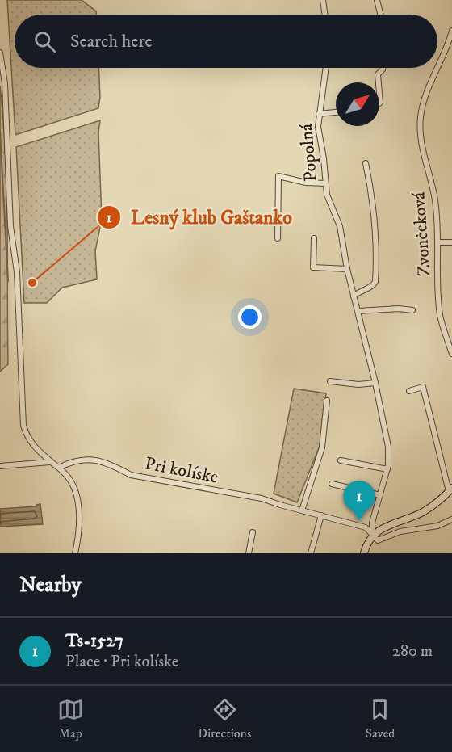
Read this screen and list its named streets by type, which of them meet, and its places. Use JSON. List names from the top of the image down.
{
  "streets": {
    "street": ["Popolná", "Zvončeková", "Pri kolíske"]
  },
  "crossings": [
    ["Popolná", "Pri kolíske"]
  ],
  "places": ["Lesný klub Gaštanko"],
  "north": "top right",
  "page": {
    "search": "Search here",
    "pins": "1",
    "heading": "Nearby",
    "list": [
      {
        "mark": "1",
        "name": "Ts-1527",
        "note": "Place · Pri kolíske",
        "value": "280 m"
      }
    ],
    "nav": ["Map", "Directions", "Saved"]
  }
}
